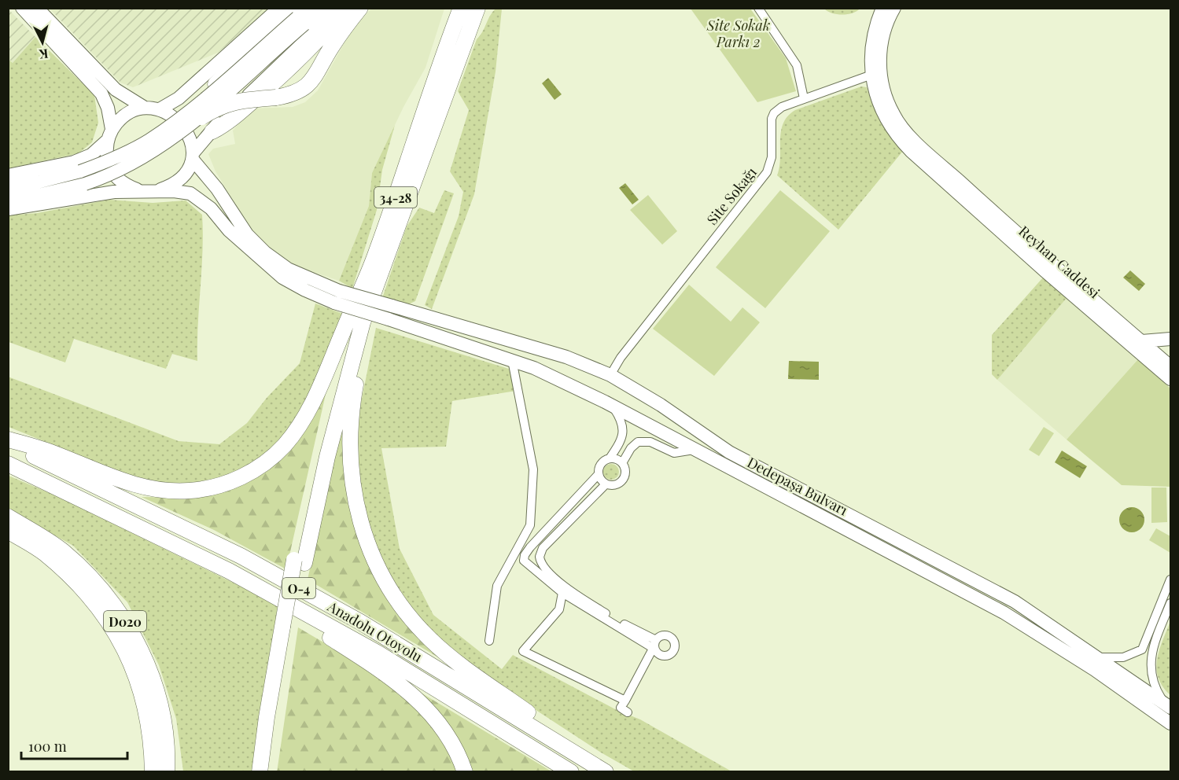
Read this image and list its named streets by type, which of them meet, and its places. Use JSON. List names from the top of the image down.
{
  "streets": {
    "highway": [
      "34-28",
      "O-4",
      "D020",
      "Anadolu Otoyolu"
    ],
    "main road": ["Reyhan Caddesi", "Dedepaşa Bulvarı"],
    "street": ["Site Sokağı"]
  },
  "crossings": [
    ["Site Sokağı", "Reyhan Caddesi"],
    ["Site Sokağı", "Dedepaşa Bulvarı"]
  ],
  "parks": ["Site Sokak Parkı 2"],
  "scale_bar": "100 m",
  "north": "bottom"
}
